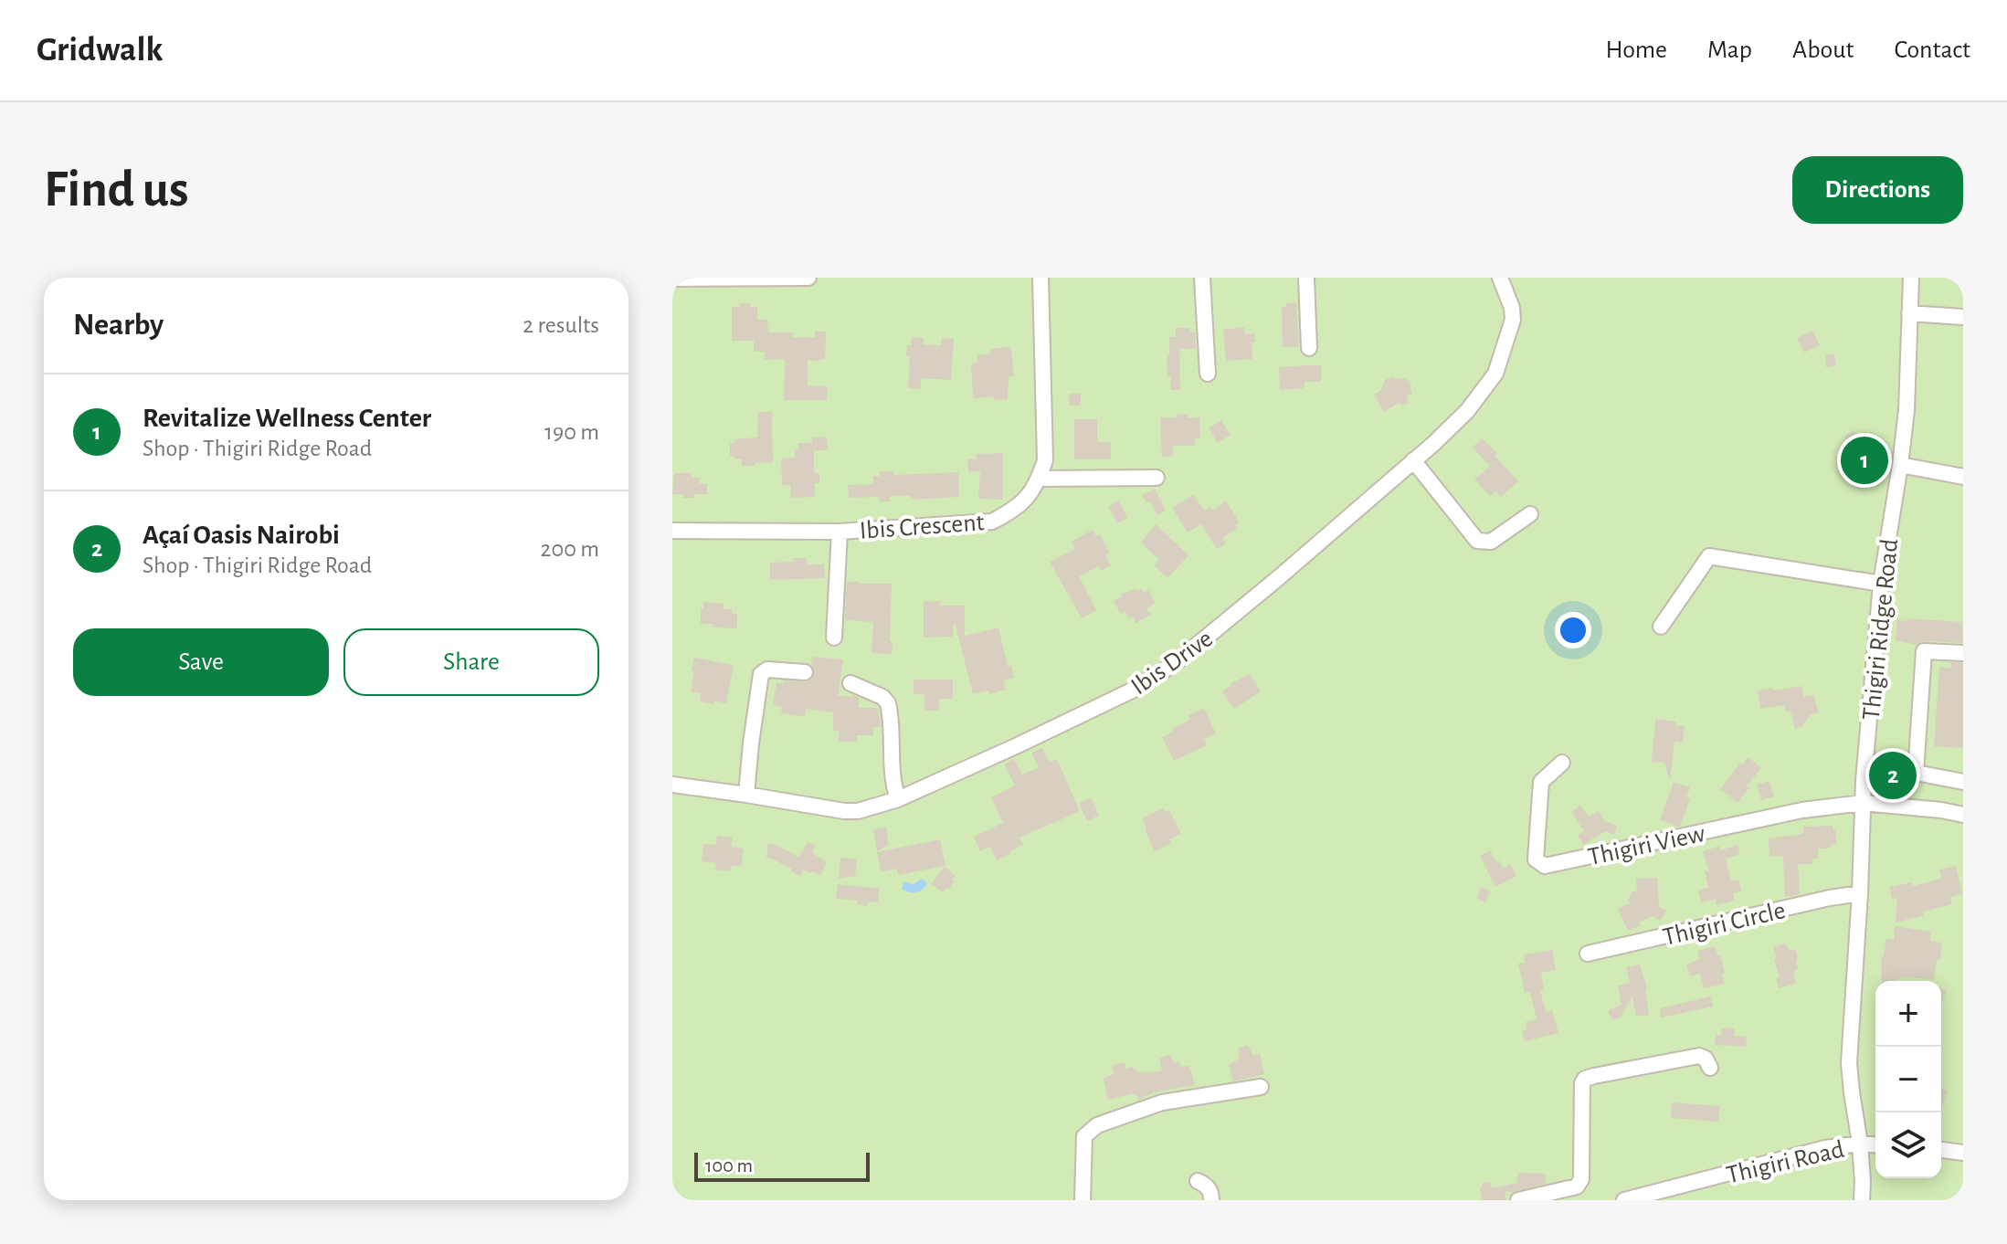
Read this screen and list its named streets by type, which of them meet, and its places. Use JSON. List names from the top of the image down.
{
  "streets": {
    "street": [
      "Ibis Crescent",
      "Thigiri Ridge Road",
      "Ibis Drive",
      "Thigiri View",
      "Thigiri Circle",
      "Thigiri Road"
    ]
  },
  "crossings": [
    ["Thigiri Ridge Road", "Thigiri View"],
    ["Thigiri Ridge Road", "Thigiri Circle"],
    ["Thigiri Ridge Road", "Thigiri Road"]
  ],
  "scale_bar": "100 m",
  "page": {
    "header": "Gridwalk",
    "nav": [
      "Home",
      "Map",
      "About",
      "Contact"
    ],
    "buttons": [
      "Directions",
      ["Save", "Share"]
    ],
    "title": "Find us",
    "heading": ["Nearby", "2 results"],
    "list": [
      {
        "mark": "1",
        "name": "Revitalize Wellness Center",
        "note": "Shop · Thigiri Ridge Road",
        "value": "190 m"
      },
      {
        "mark": "2",
        "name": "Açaí Oasis Nairobi",
        "note": "Shop · Thigiri Ridge Road",
        "value": "200 m"
      }
    ],
    "pins": ["1", "2"],
    "map_buttons": ["+", "−"],
    "scale": "100 m"
  }
}
